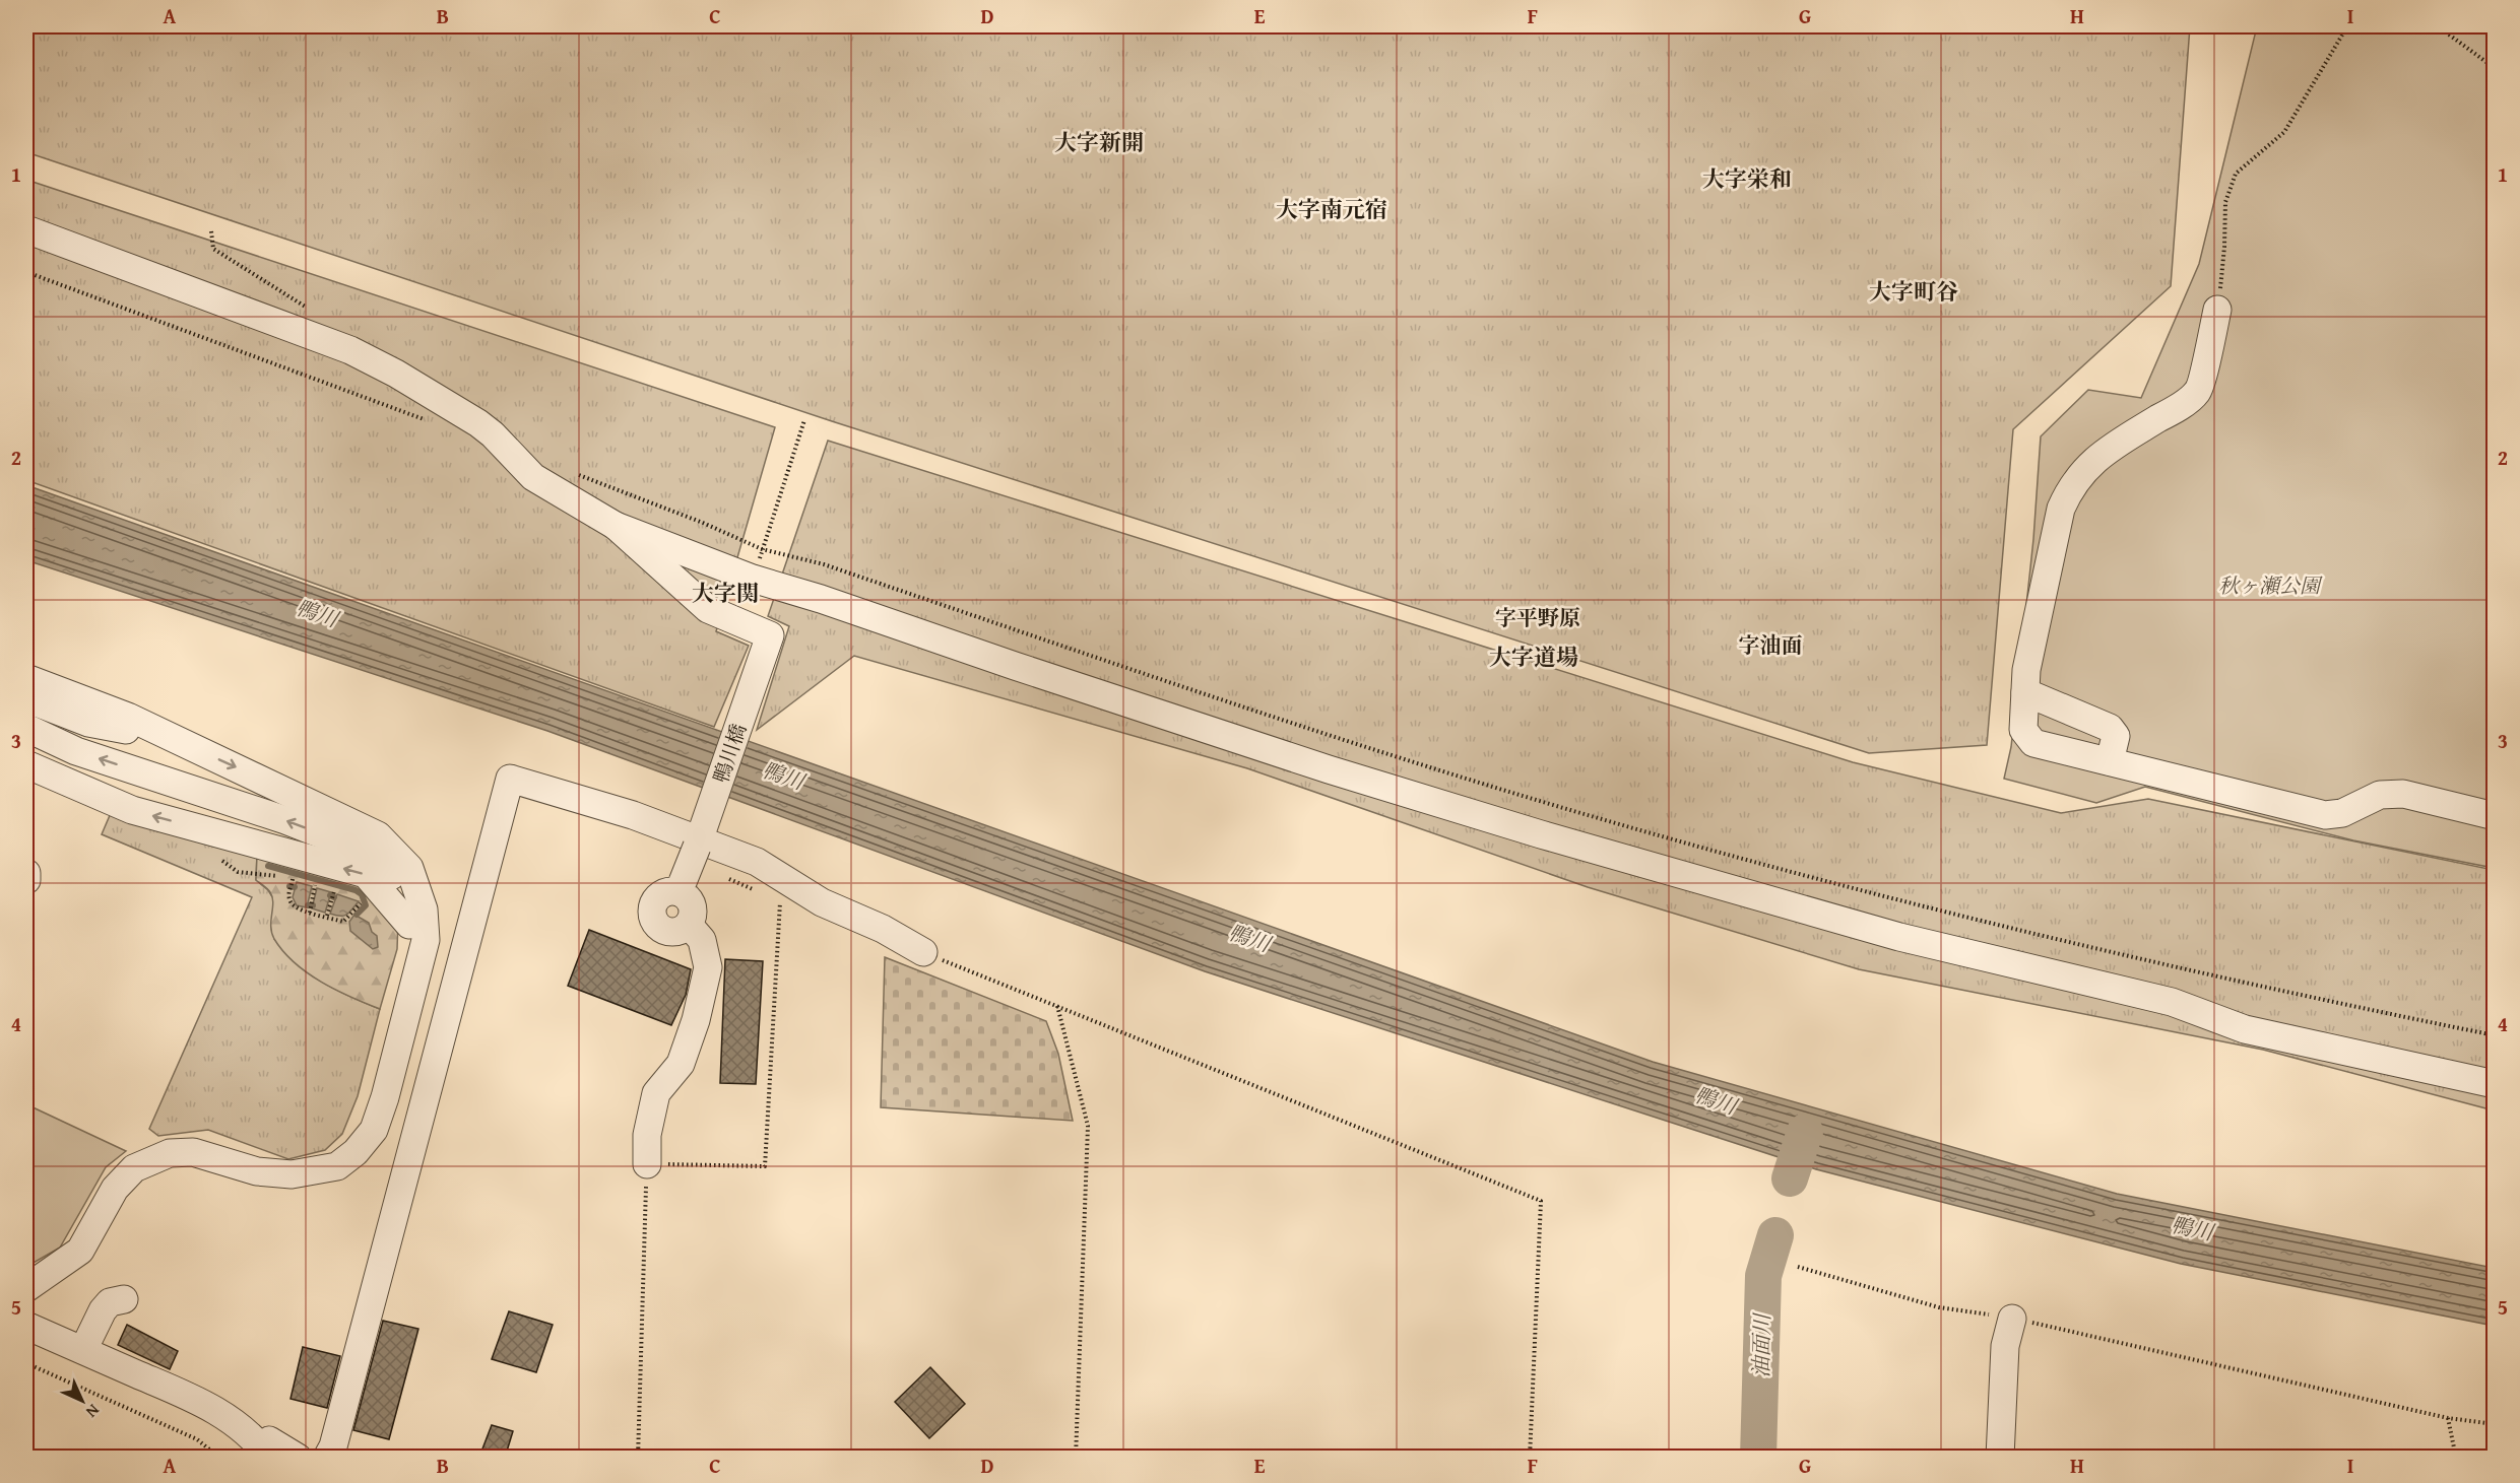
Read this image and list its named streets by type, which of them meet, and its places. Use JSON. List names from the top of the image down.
{
  "streets": {
    "street": ["鴨川橋"]
  },
  "districts": [
    "大字新開",
    "大字栄和",
    "大字南元宿",
    "大字町谷",
    "大字関",
    "字平野原",
    "字油面",
    "大字道場"
  ],
  "water": ["鴨川", "油面川"],
  "parks": ["秋ヶ瀬公園"],
  "north": "bottom right",
  "grid": {
    "columns": [
      "A",
      "B",
      "C",
      "D",
      "E",
      "F",
      "G",
      "H",
      "I"
    ],
    "rows": [
      "1",
      "2",
      "3",
      "4",
      "5"
    ]
  }
}
